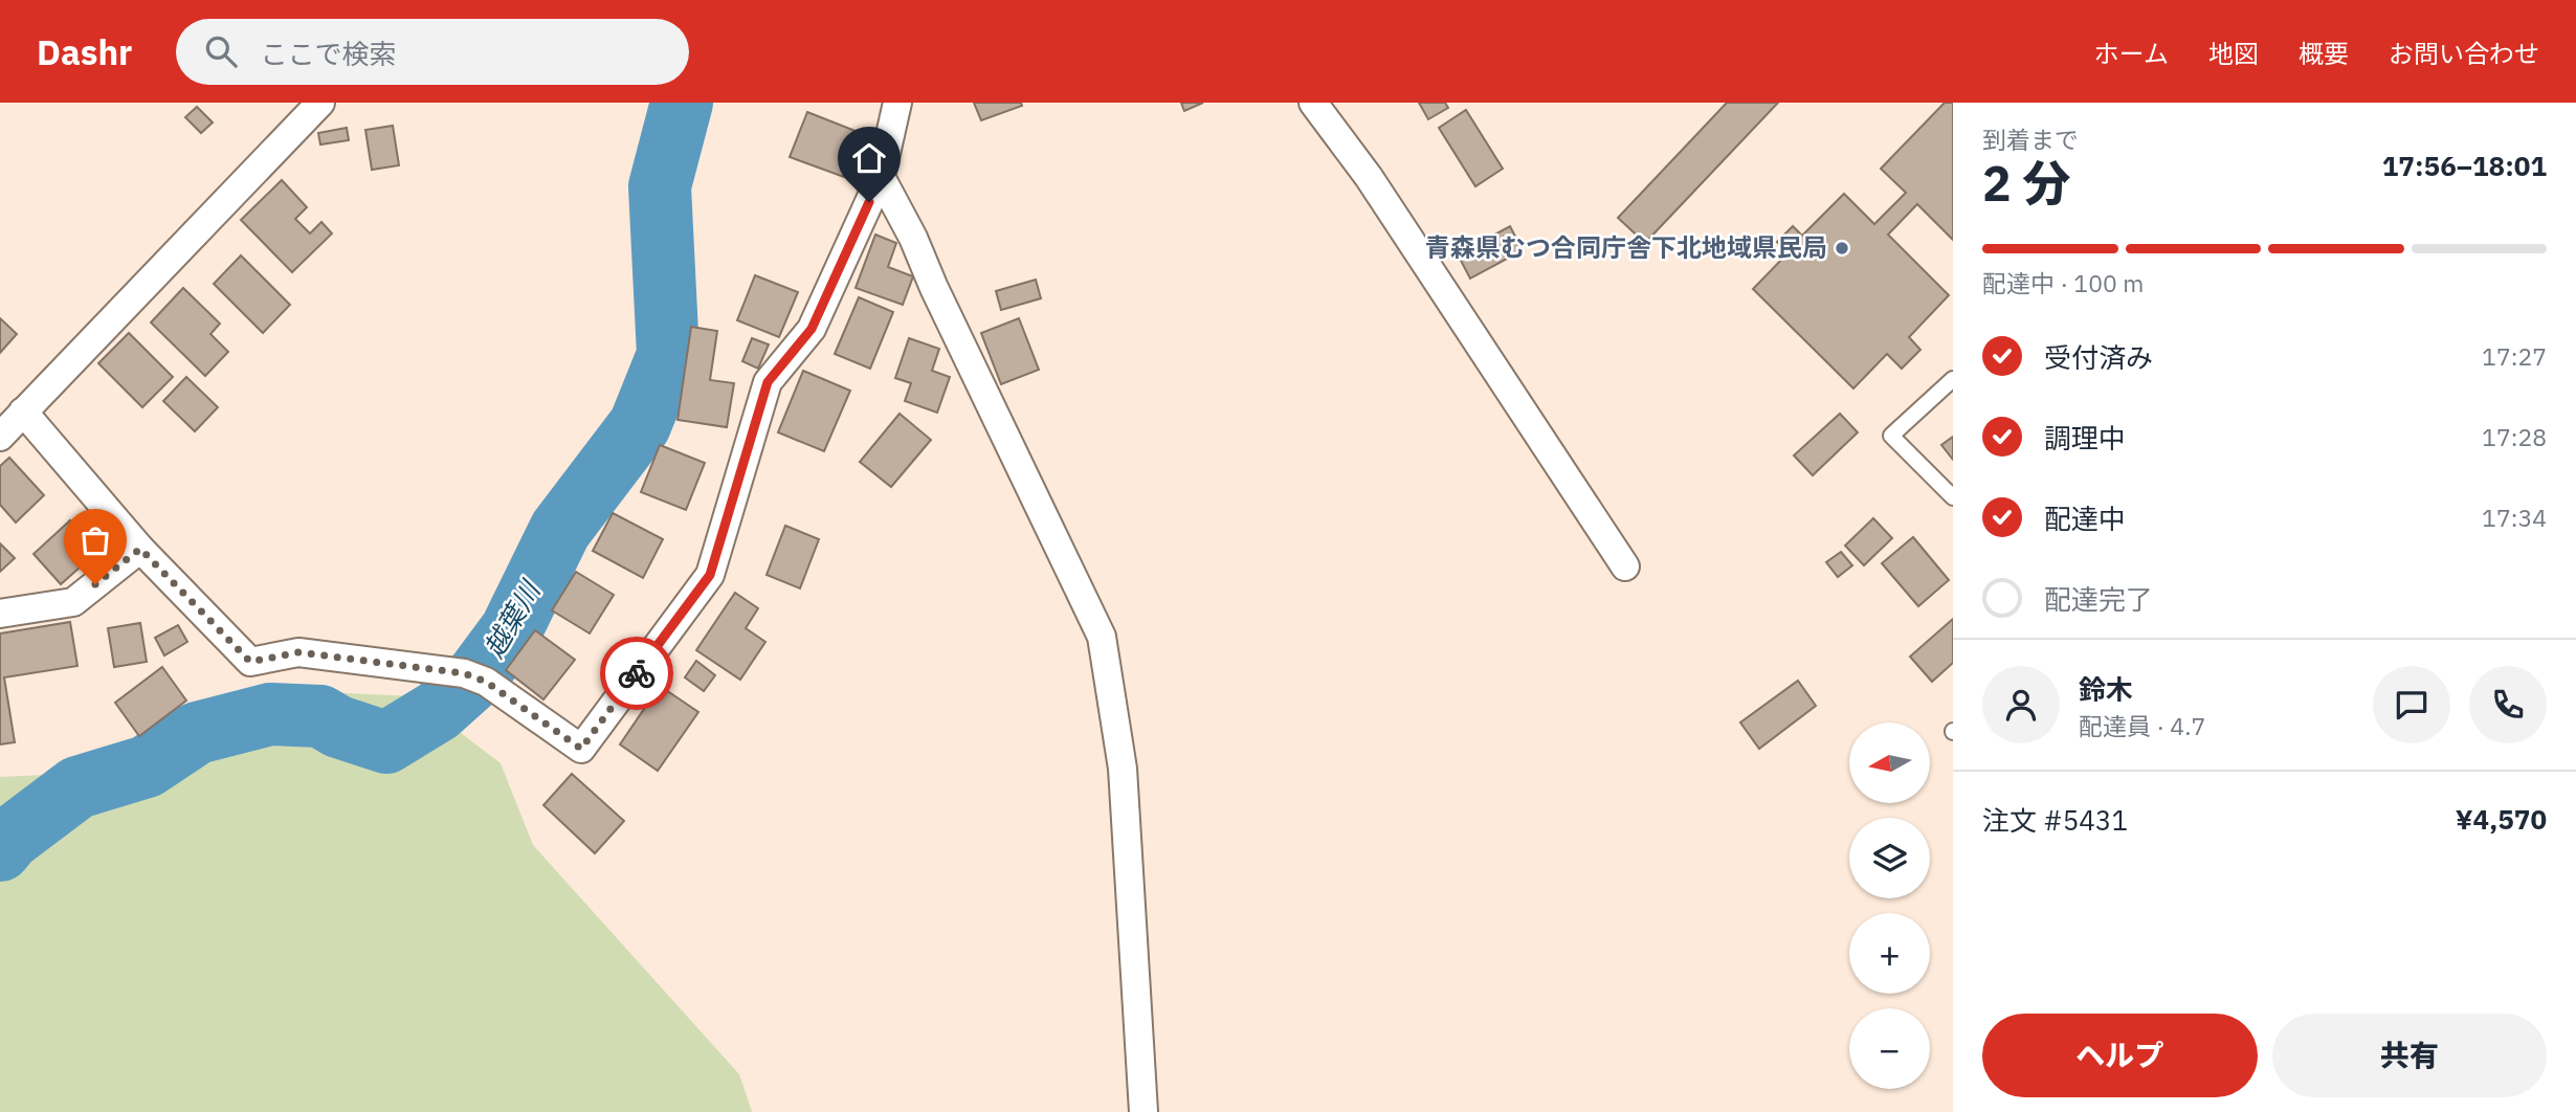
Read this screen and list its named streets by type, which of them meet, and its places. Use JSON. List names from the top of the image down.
{
  "water": ["越葉川"],
  "places": ["青森県むつ合同庁舎下北地域県民局"],
  "north": "left",
  "page": {
    "header": "Dashr",
    "search": "ここで検索",
    "nav": [
      "ホーム",
      "地図",
      "概要",
      "お問い合わせ"
    ],
    "heading": ["2 分", "到着まで", "17:56–18:01"],
    "panel": [
      "鈴木",
      "配達員 · 4.7",
      "注文 #5431",
      "¥4,570"
    ],
    "bar": "配達中 · 100 m",
    "list": [
      ["受付済み", "17:27"],
      ["調理中", "17:28"],
      ["配達中", "17:34"],
      "配達完了"
    ],
    "map_buttons": ["+", "−"],
    "buttons": ["ヘルプ", "共有"]
  }
}
